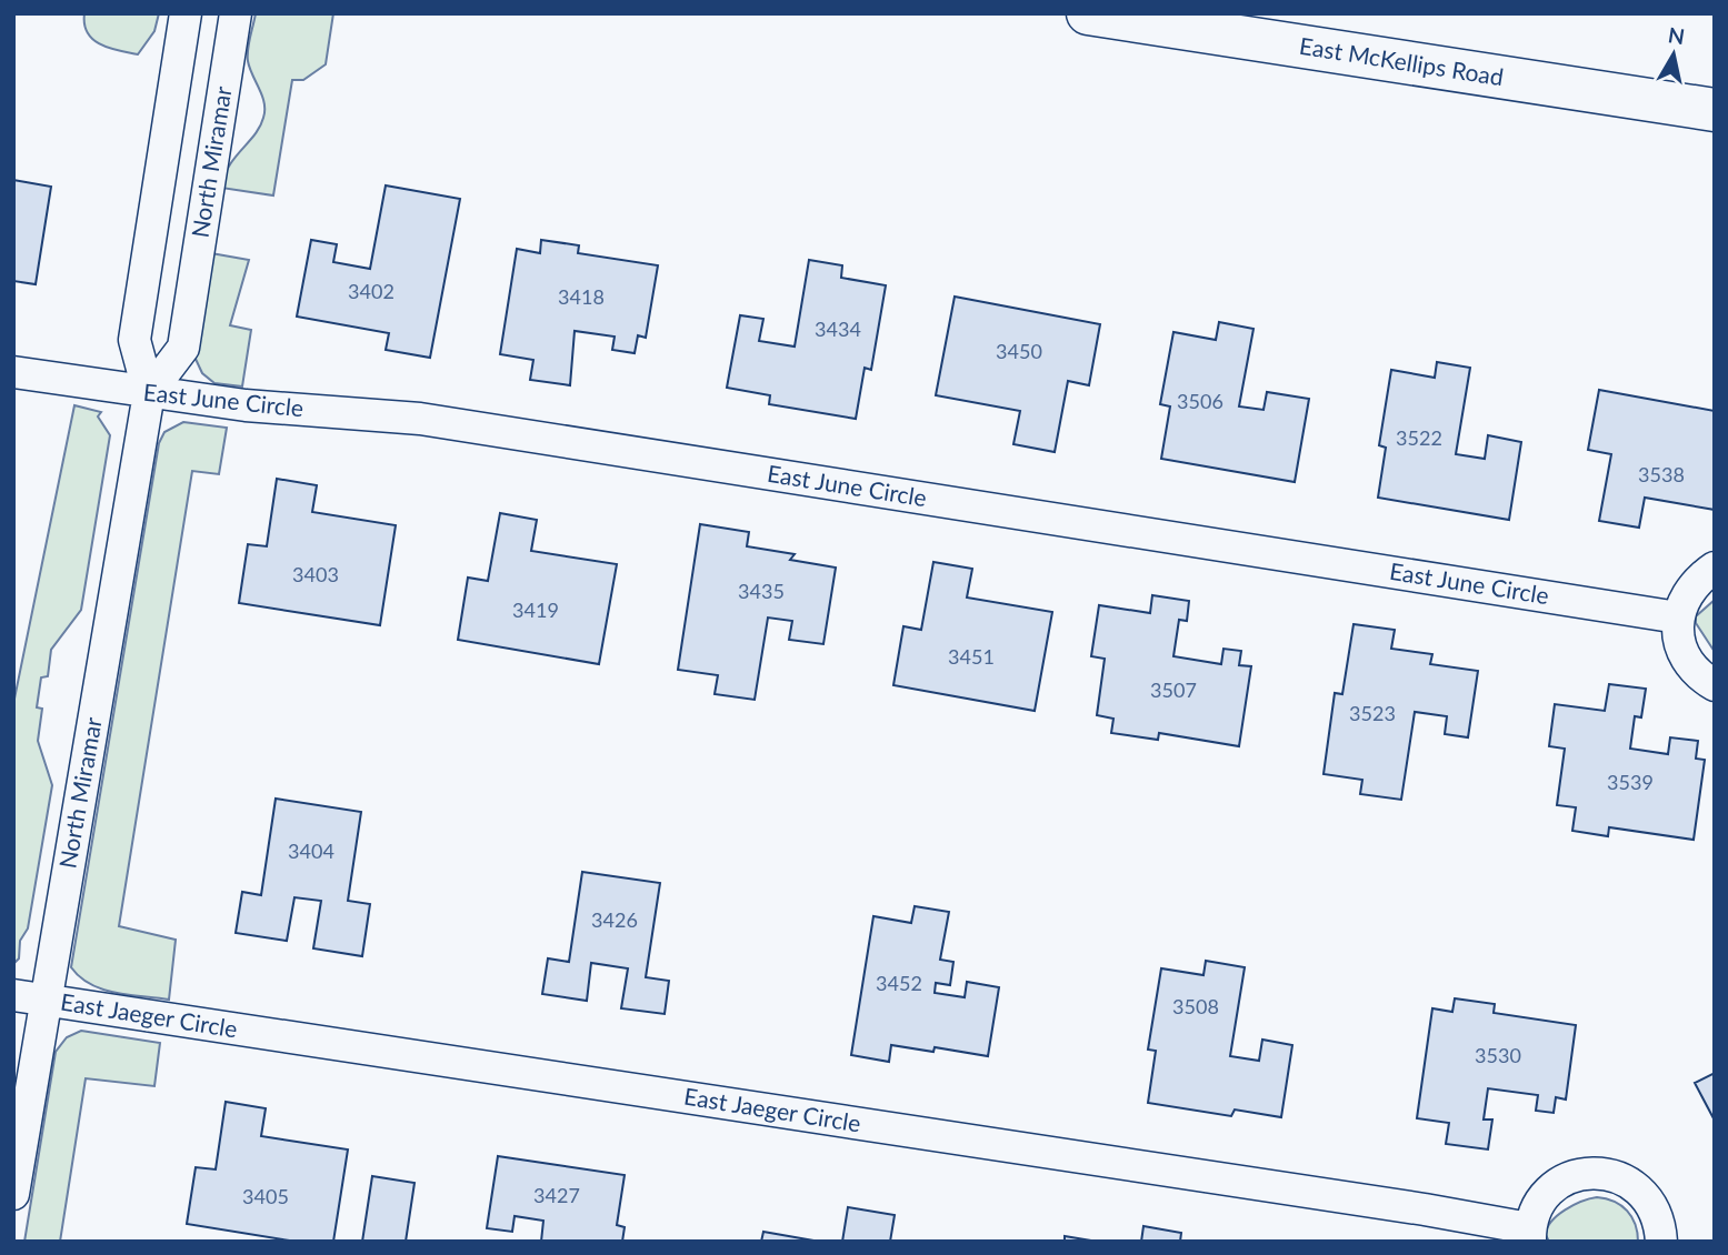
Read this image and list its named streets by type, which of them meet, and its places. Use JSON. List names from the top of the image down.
{
  "streets": {
    "main road": ["East McKellips Road"],
    "street": ["North Miramar", "East June Circle", "East Jaeger Circle"]
  },
  "crossings": [
    ["North Miramar", "East June Circle"],
    ["North Miramar", "East Jaeger Circle"]
  ],
  "house_numbers": [
    "3402",
    "3418",
    "3434",
    "3450",
    "3506",
    "3522",
    "3538",
    "3403",
    "3435",
    "3419",
    "3451",
    "3507",
    "3523",
    "3539",
    "3404",
    "3426",
    "3452",
    "3508",
    "3530",
    "3427",
    "3405"
  ],
  "north": "top"
}
